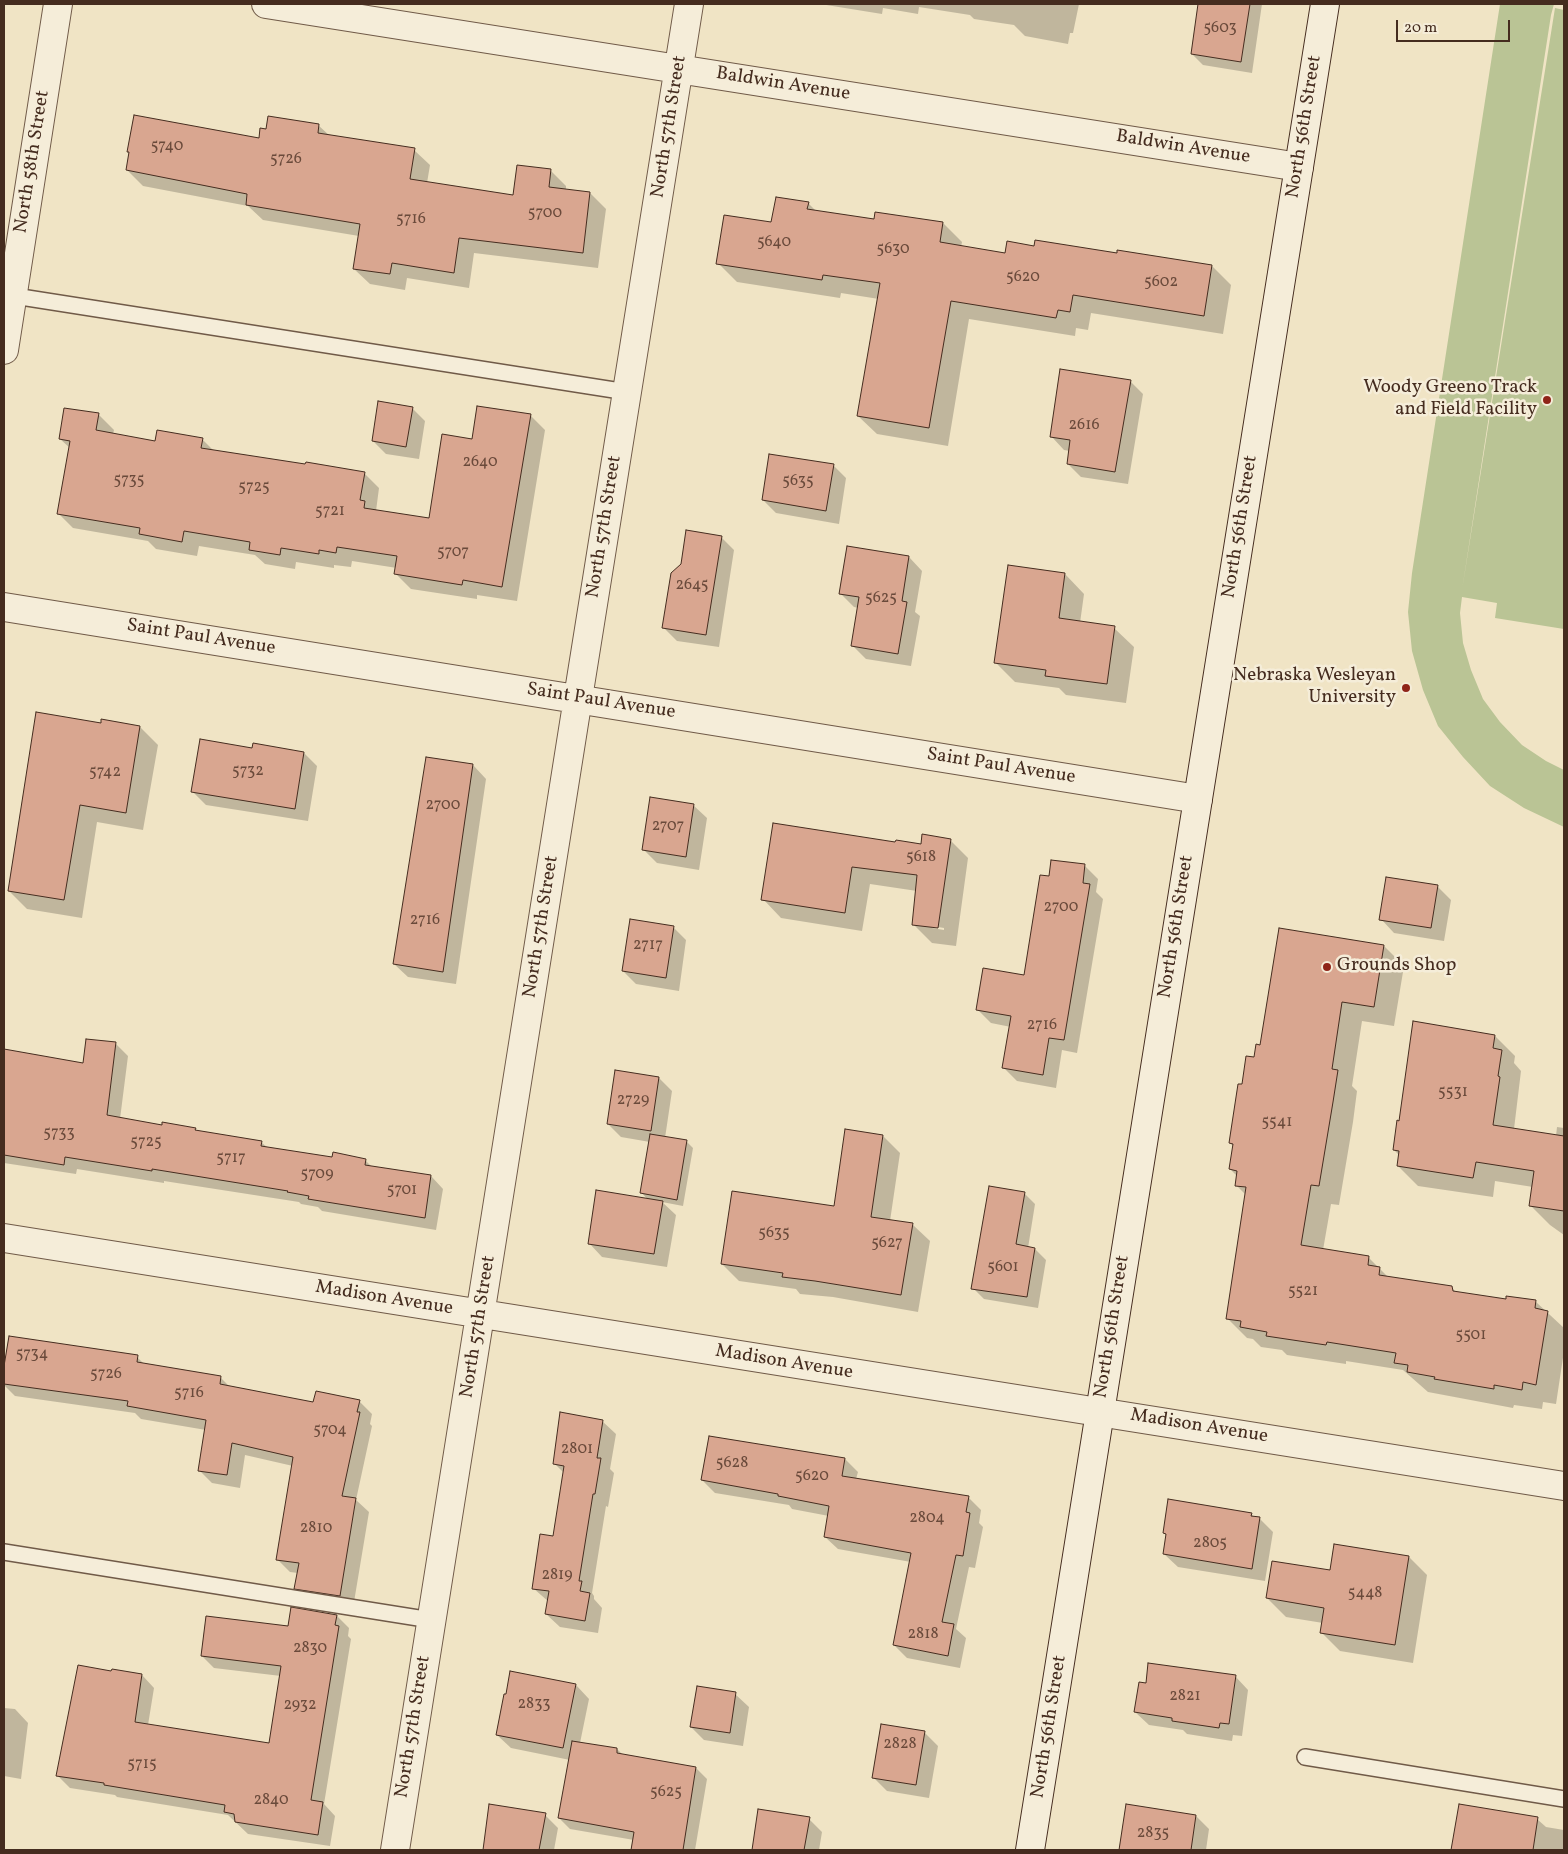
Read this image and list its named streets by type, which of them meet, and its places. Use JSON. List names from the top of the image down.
{
  "streets": {
    "street": [
      "Baldwin Avenue",
      "North 57th Street",
      "North 56th Street",
      "North 58th Street",
      "Saint Paul Avenue",
      "Madison Avenue"
    ]
  },
  "crossings": [
    ["Baldwin Avenue", "North 57th Street"],
    ["Baldwin Avenue", "North 56th Street"],
    ["North 57th Street", "Saint Paul Avenue"],
    ["North 57th Street", "Madison Avenue"],
    ["North 56th Street", "Saint Paul Avenue"],
    ["North 56th Street", "Madison Avenue"]
  ],
  "places": ["Woody Greeno Track and Field Facility", "Nebraska Wesleyan University", "Grounds Shop"],
  "house_numbers": [
    "5603",
    "5740",
    "5726",
    "5700",
    "5716",
    "5640",
    "5630",
    "5620",
    "5602",
    "2616",
    "2640",
    "5735",
    "5635",
    "5725",
    "5721",
    "5707",
    "2645",
    "5625",
    "5732",
    "5742",
    "2700",
    "2707",
    "5618",
    "2700",
    "2716",
    "2717",
    "2716",
    "5531",
    "2729",
    "5541",
    "5733",
    "5725",
    "5717",
    "5709",
    "5701",
    "5635",
    "5627",
    "5601",
    "5521",
    "5501",
    "5734",
    "5726",
    "5716",
    "5704",
    "2801",
    "5628",
    "5620",
    "2804",
    "2810",
    "2805",
    "2819",
    "5448",
    "2818",
    "2830",
    "2821",
    "2833",
    "2932",
    "2828",
    "5715",
    "5625",
    "2840",
    "2835"
  ],
  "scale_bar": "20 m"
}
